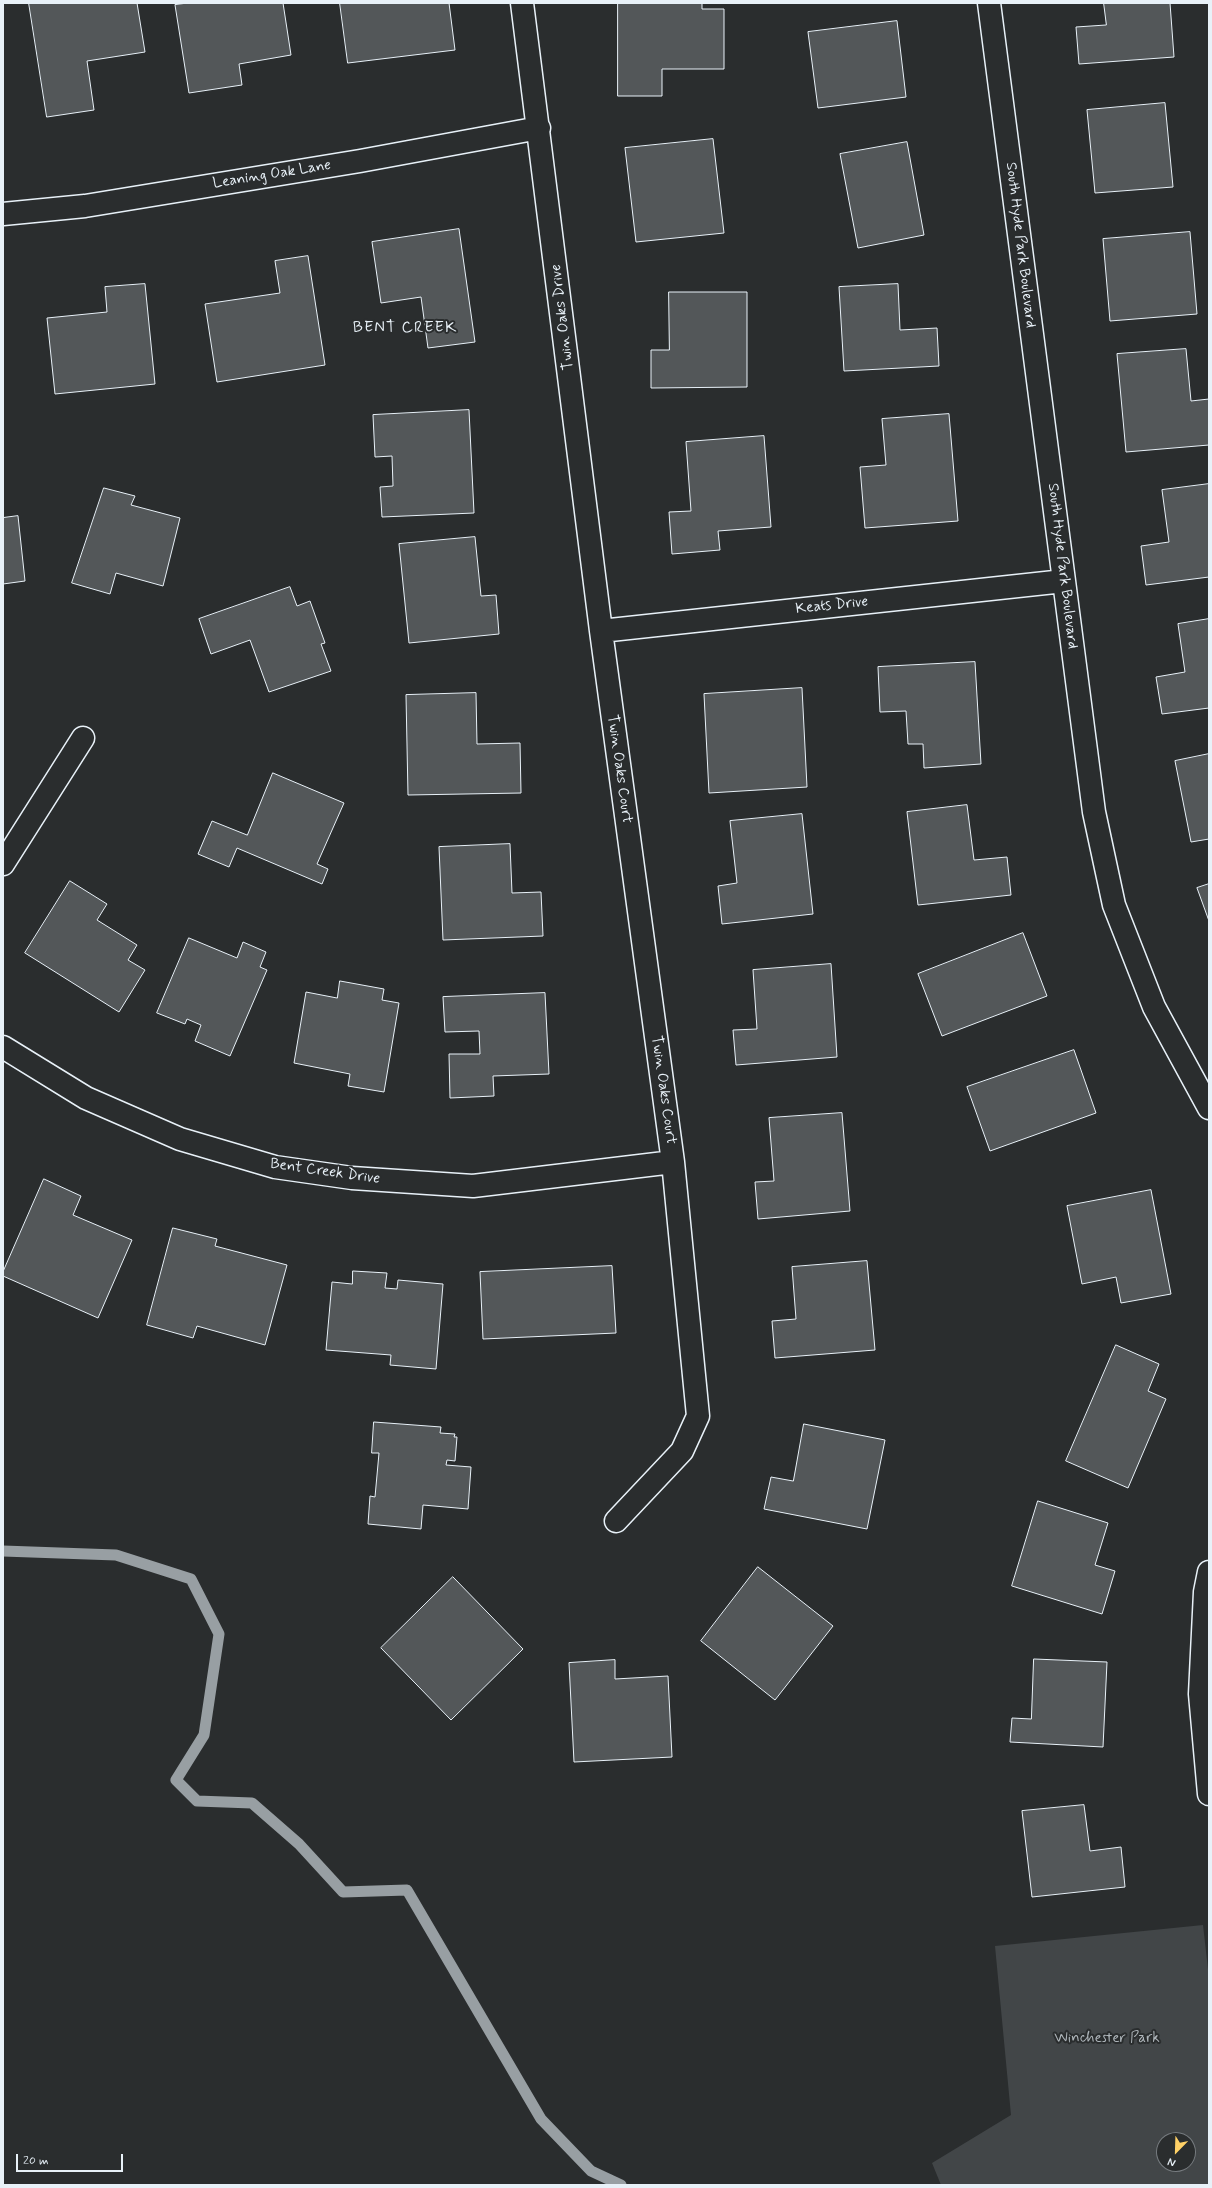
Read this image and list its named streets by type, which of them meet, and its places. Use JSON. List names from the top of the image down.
{
  "streets": {
    "street": [
      "Leaning Oak Lane",
      "South Hyde Park Boulevard",
      "Twin Oaks Drive",
      "Keats Drive",
      "Twin Oaks Court",
      "Bent Creek Drive"
    ]
  },
  "crossings": [
    ["Leaning Oak Lane", "Twin Oaks Drive"],
    ["South Hyde Park Boulevard", "Keats Drive"],
    ["Twin Oaks Drive", "Keats Drive"],
    ["Twin Oaks Drive", "Twin Oaks Court"],
    ["Keats Drive", "Twin Oaks Court"],
    ["Twin Oaks Court", "Bent Creek Drive"]
  ],
  "districts": ["BENT CREEK"],
  "parks": ["Winchester Park"],
  "scale_bar": "20 m",
  "north": "bottom left"
}
